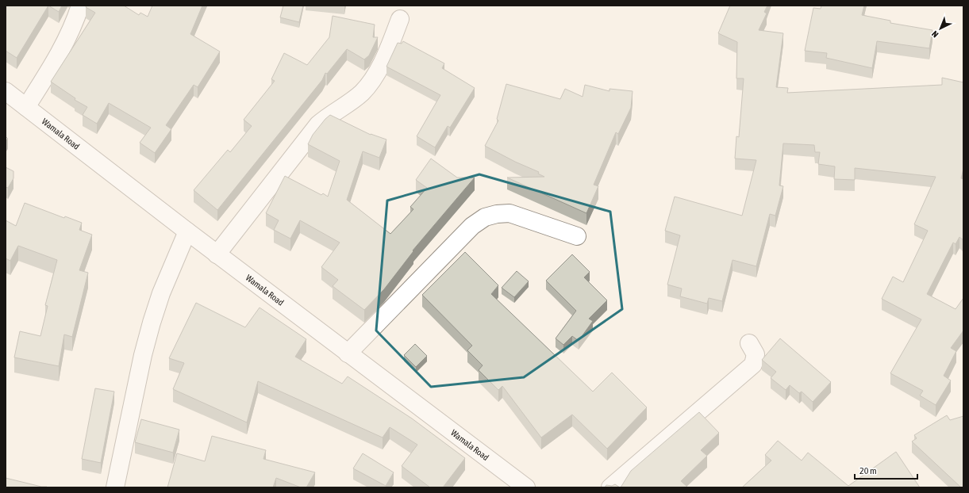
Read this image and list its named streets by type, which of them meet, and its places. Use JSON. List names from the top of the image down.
{
  "streets": {
    "street": ["Wamala Road"]
  },
  "scale_bar": "20 m",
  "north": "bottom left"
}
